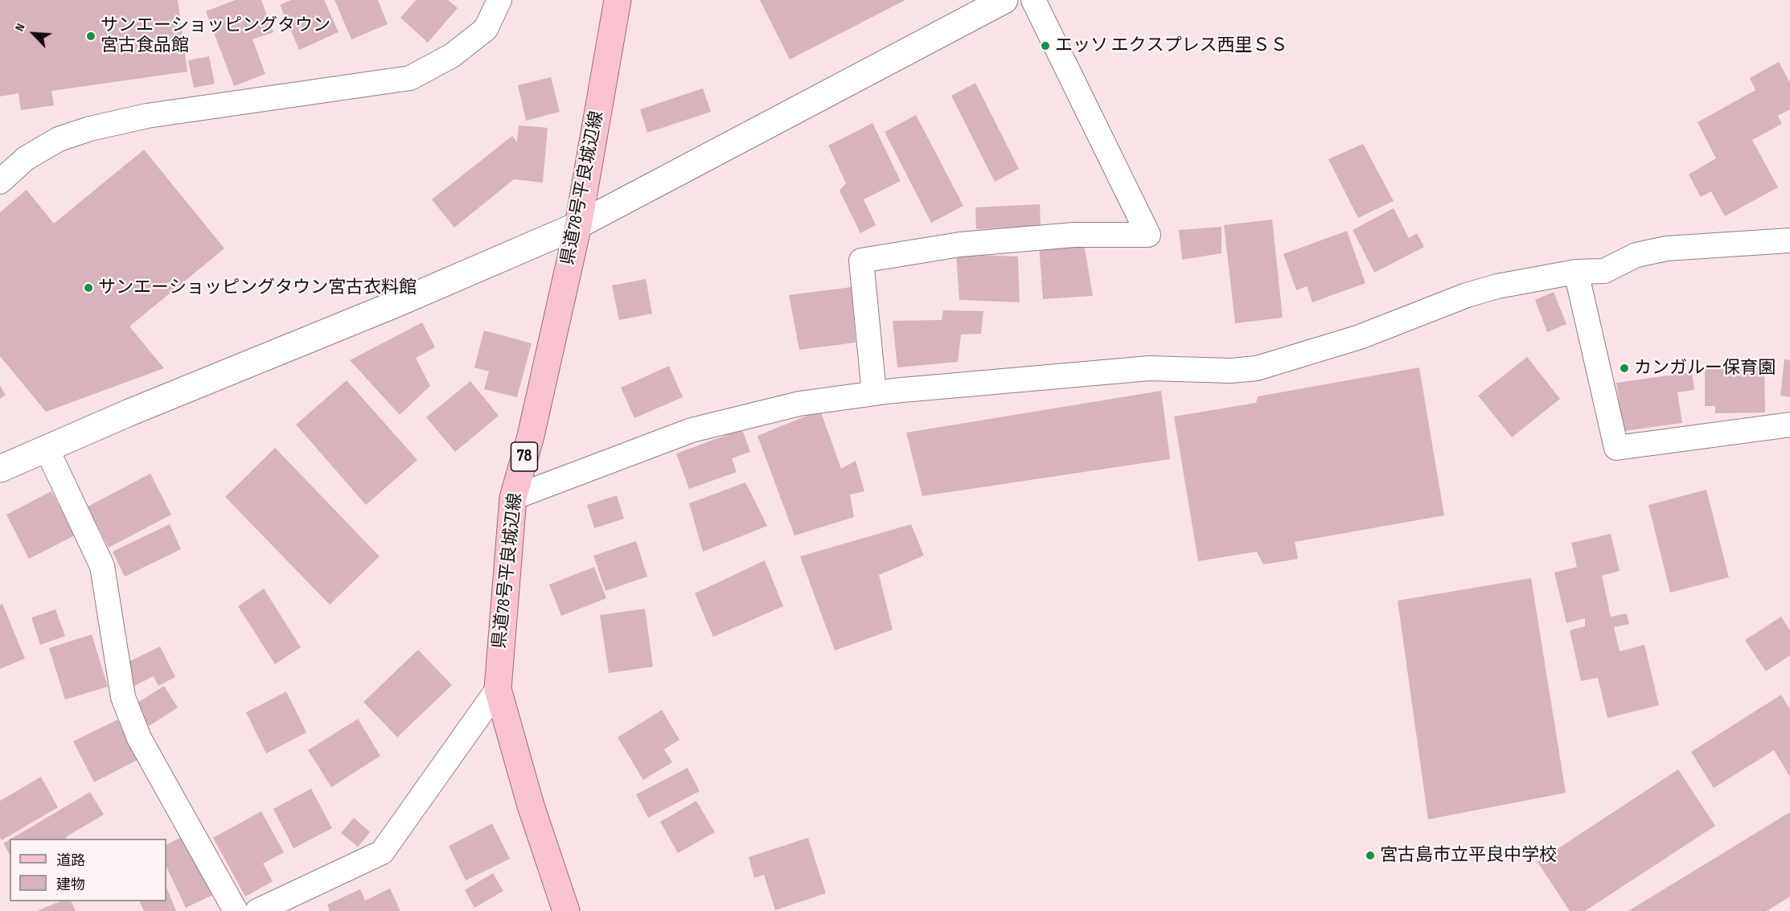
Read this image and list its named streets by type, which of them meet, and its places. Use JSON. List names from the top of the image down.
{
  "streets": {
    "main road": ["県道78号平良城辺線", "78"]
  },
  "places": [
    "サンエーショッピングタウン 宮古食品館",
    "エッソ エクスプレス西里ＳＳ",
    "サンエーショッピングタウン宮古衣料館",
    "カンガルー保育園",
    "宮古島市立平良中学校"
  ],
  "legend": ["道路", "建物"],
  "north": "top left"
}
